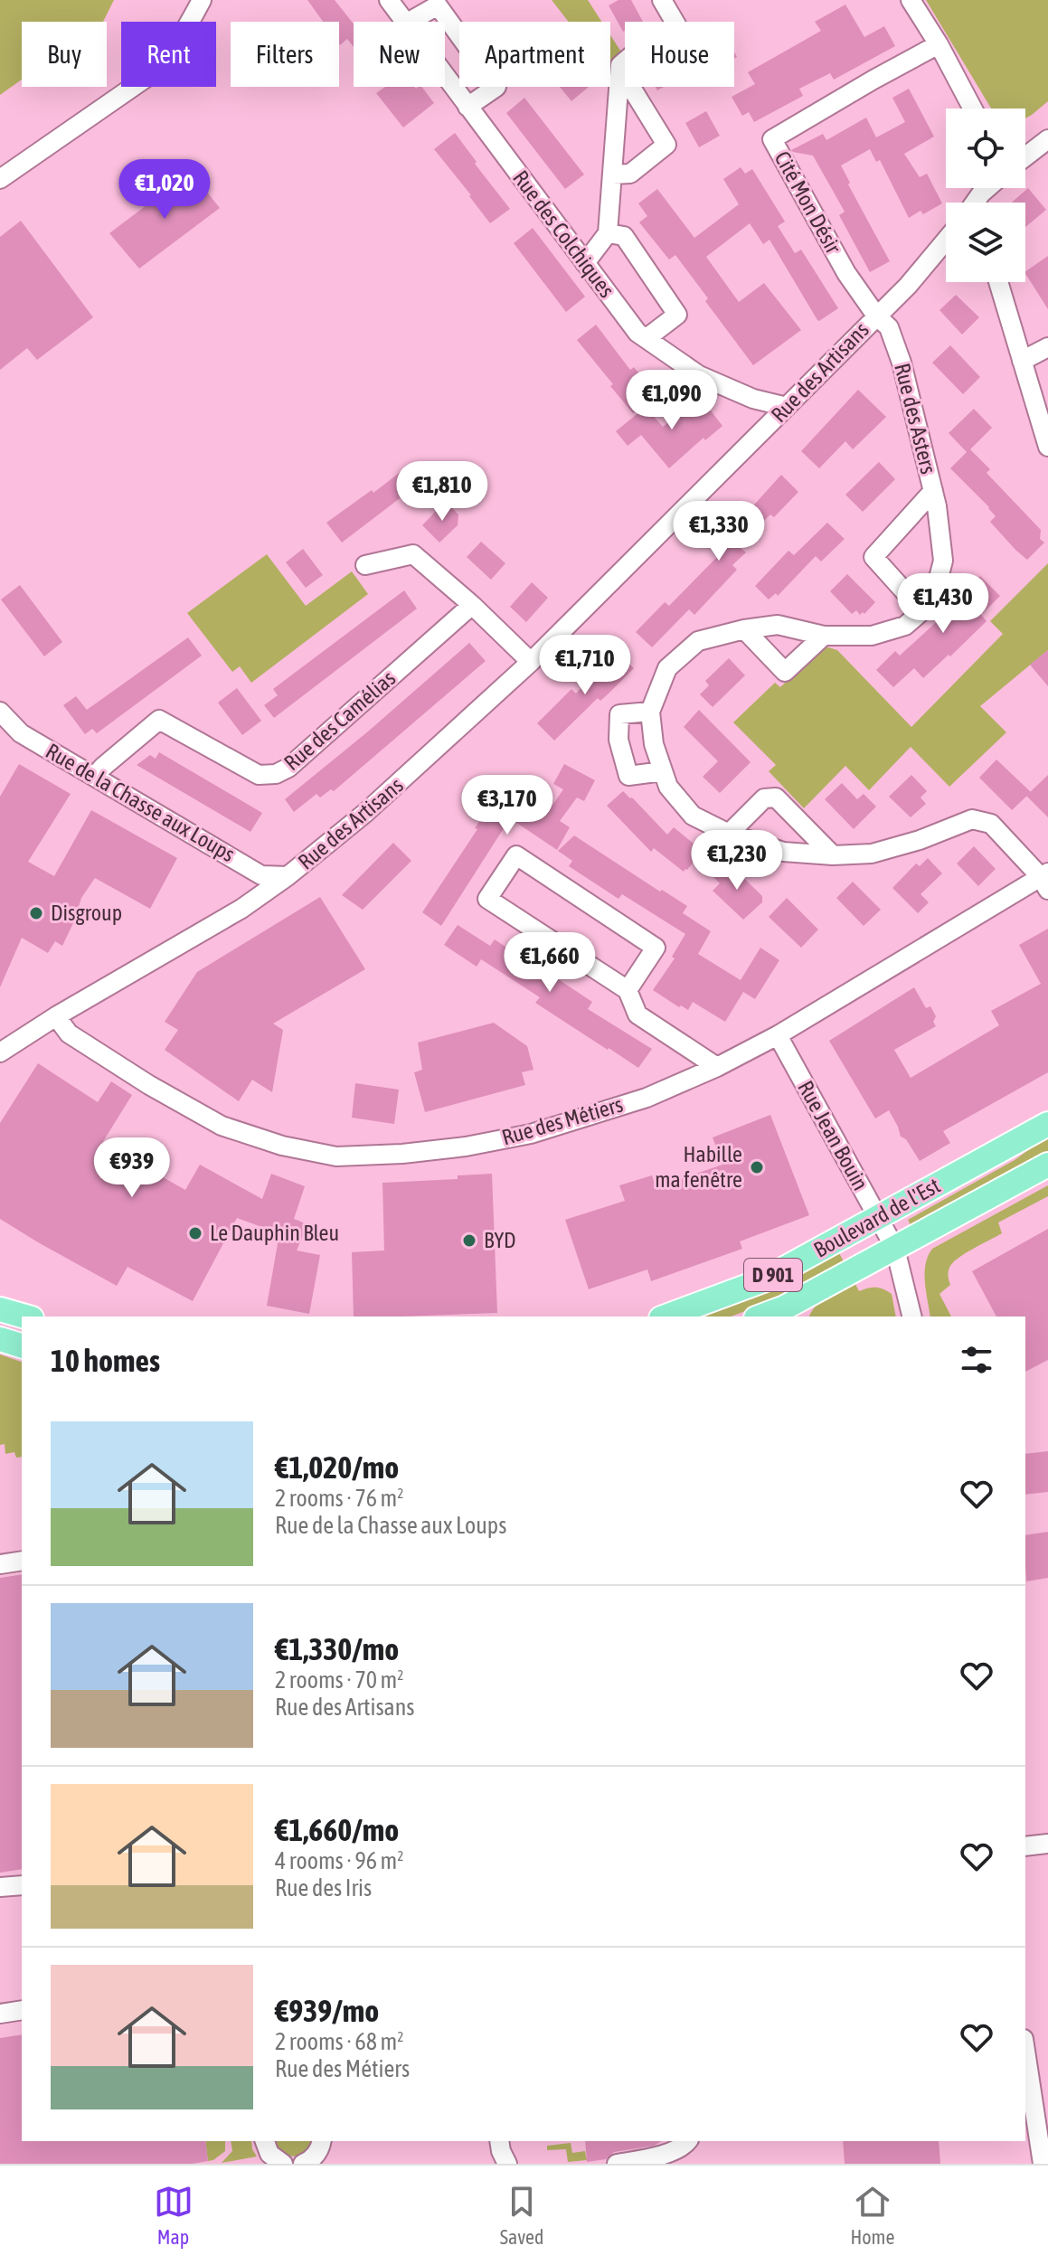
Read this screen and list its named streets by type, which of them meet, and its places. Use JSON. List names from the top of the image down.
{
  "streets": {
    "main road": ["Boulevard de l'Est", "D 901"],
    "street": [
      "Cité Mon Désir",
      "Rue des Colchiques",
      "Rue des Artisans",
      "Rue des Asters",
      "Rue des Camélias",
      "Rue de la Chasse aux Loups",
      "Rue des Métiers",
      "Rue Jean Bouin"
    ]
  },
  "crossings": [
    ["Cité Mon Désir", "Rue des Artisans"],
    ["Cité Mon Désir", "Rue des Asters"],
    ["Rue des Colchiques", "Rue des Artisans"],
    ["Rue des Artisans", "Rue des Asters"],
    ["Rue des Artisans", "Rue de la Chasse aux Loups"],
    ["Rue des Artisans", "Rue des Métiers"],
    ["Rue des Camélias", "Rue de la Chasse aux Loups"],
    ["Rue des Métiers", "Rue Jean Bouin"],
    ["Rue Jean Bouin", "Boulevard de l'Est"]
  ],
  "places": [
    "Disgroup",
    "Habille ma fenêtre",
    "Le Dauphin Bleu",
    "BYD"
  ],
  "page": {
    "chip": [
      "Buy",
      "Rent",
      "Filters",
      "New",
      "Apartment",
      "House"
    ],
    "price": [
      "€1,020",
      "€1,090",
      "€1,810",
      "€1,330",
      "€1,430",
      "€1,710",
      "€3,170",
      "€1,230",
      "€1,660",
      "€939"
    ],
    "heading": "10 homes",
    "list": [
      {
        "name": "€1,020/mo",
        "note": "2 rooms · 76 m² · Rue de la Chasse aux Loups"
      },
      {
        "name": "€1,330/mo",
        "note": "2 rooms · 70 m² · Rue des Artisans"
      },
      {
        "name": "€1,660/mo",
        "note": "4 rooms · 96 m² · Rue des Iris"
      },
      {
        "name": "€939/mo",
        "note": "2 rooms · 68 m² · Rue des Métiers"
      }
    ],
    "tabs": ["Map", "Saved", "Home"]
  }
}
